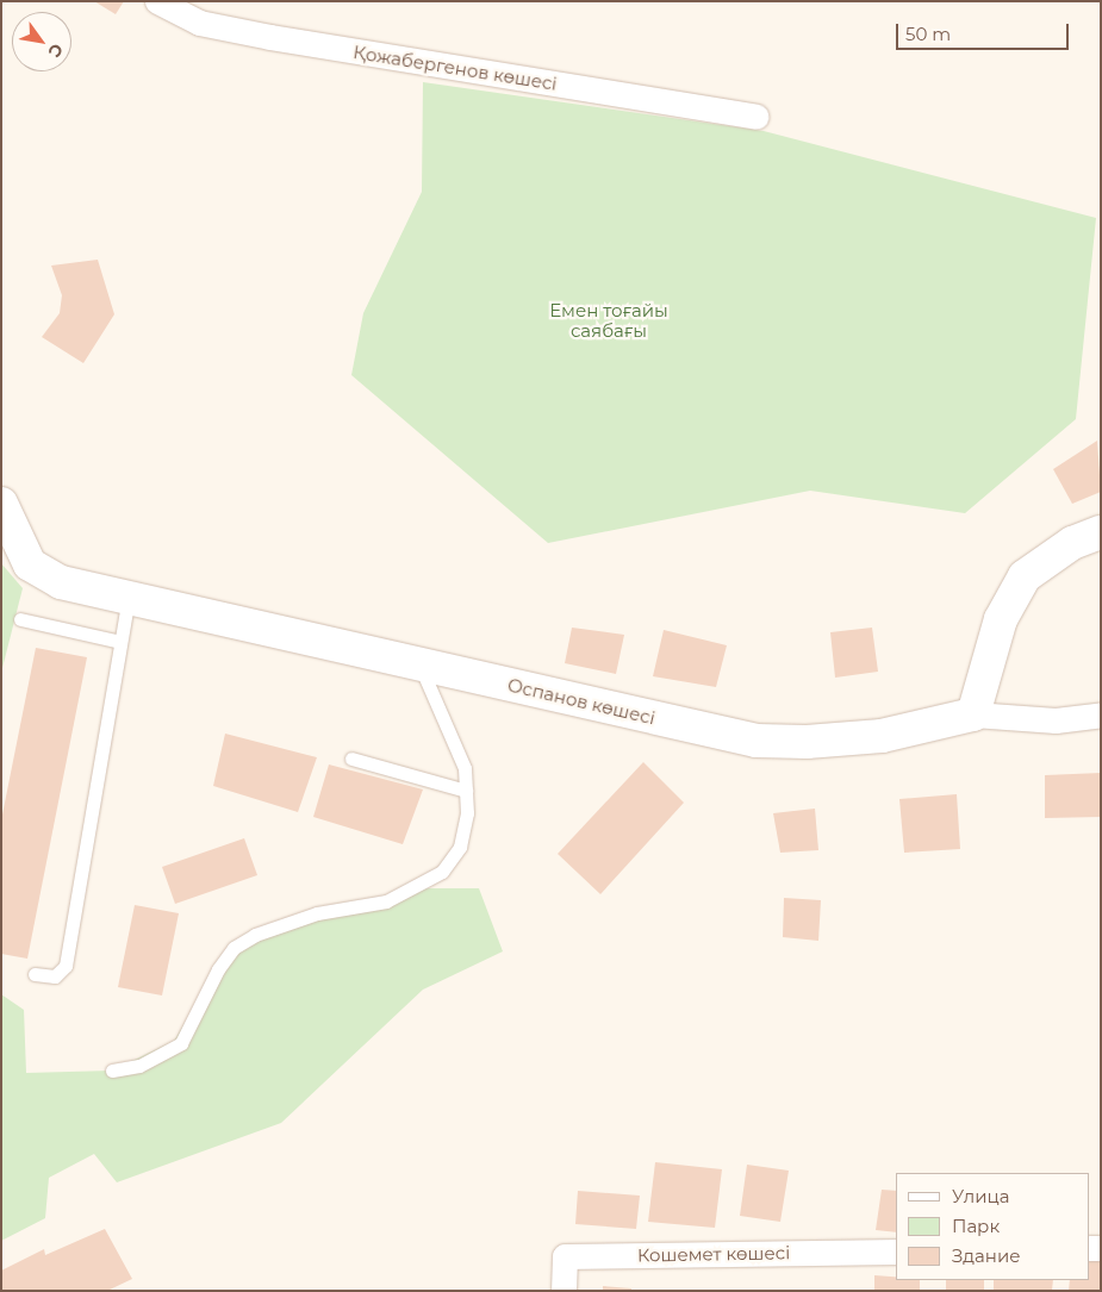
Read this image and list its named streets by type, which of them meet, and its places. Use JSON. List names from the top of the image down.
{
  "streets": {
    "street": ["Қожабергенов көшесі", "Оспанов көшесі", "Кошемет көшесі"]
  },
  "parks": ["Емен тоғайы саябағы"],
  "legend": ["Улица", "Парк", "Здание"],
  "scale_bar": "50 m",
  "north": "bottom right"
}
